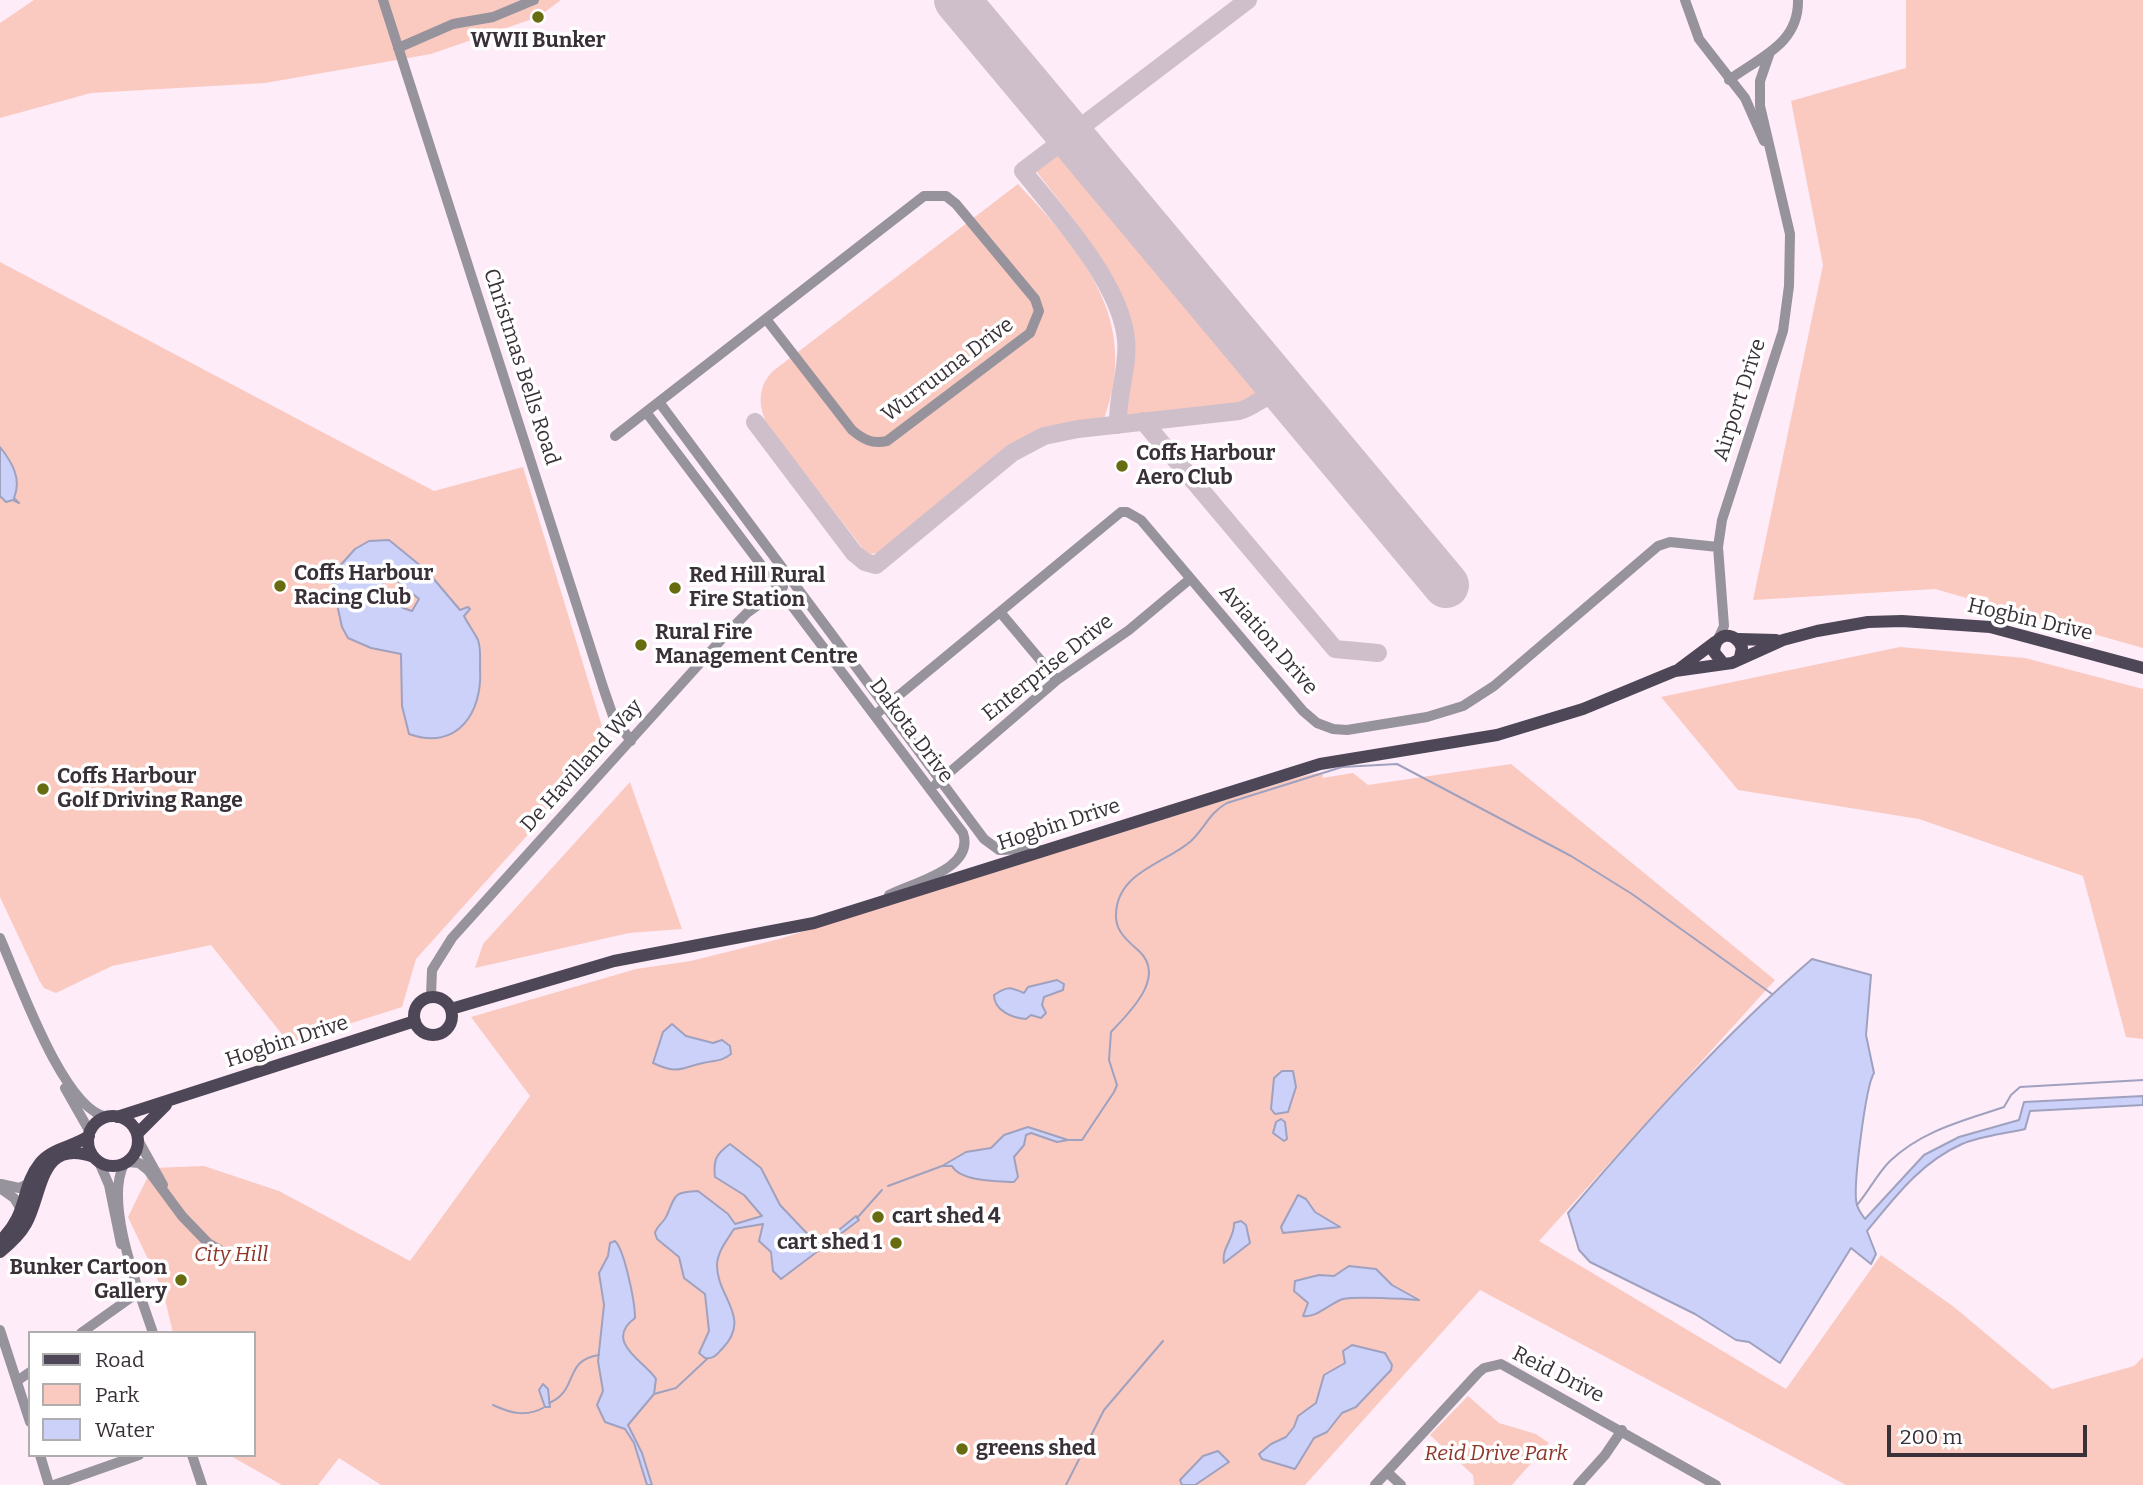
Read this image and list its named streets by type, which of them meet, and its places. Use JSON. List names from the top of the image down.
{
  "streets": {
    "main road": ["Hogbin Drive"],
    "street": [
      "Christmas Bells Road",
      "Wurruuna Drive",
      "Airport Drive",
      "Aviation Drive",
      "Enterprise Drive",
      "Dakota Drive",
      "De Havilland Way",
      "Reid Drive"
    ]
  },
  "crossings": [
    ["Christmas Bells Road", "De Havilland Way"],
    ["Wurruuna Drive", "Dakota Drive"],
    ["Airport Drive", "Hogbin Drive"],
    ["Airport Drive", "Aviation Drive"],
    ["Hogbin Drive", "Dakota Drive"],
    ["Hogbin Drive", "De Havilland Way"],
    ["Aviation Drive", "Enterprise Drive"],
    ["Aviation Drive", "Dakota Drive"],
    ["Enterprise Drive", "Dakota Drive"],
    ["Dakota Drive", "De Havilland Way"]
  ],
  "parks": ["City Hill", "Reid Drive Park"],
  "places": [
    "WWII Bunker",
    "Coffs Harbour Aero Club",
    "Coffs Harbour Racing Club",
    "Red Hill Rural Fire Station",
    "Rural Fire Management Centre",
    "Coffs Harbour Golf Driving Range",
    "cart shed 4",
    "cart shed 1",
    "Bunker Cartoon Gallery",
    "greens shed"
  ],
  "legend": ["Road", "Park", "Water"],
  "scale_bar": "200 m"
}
